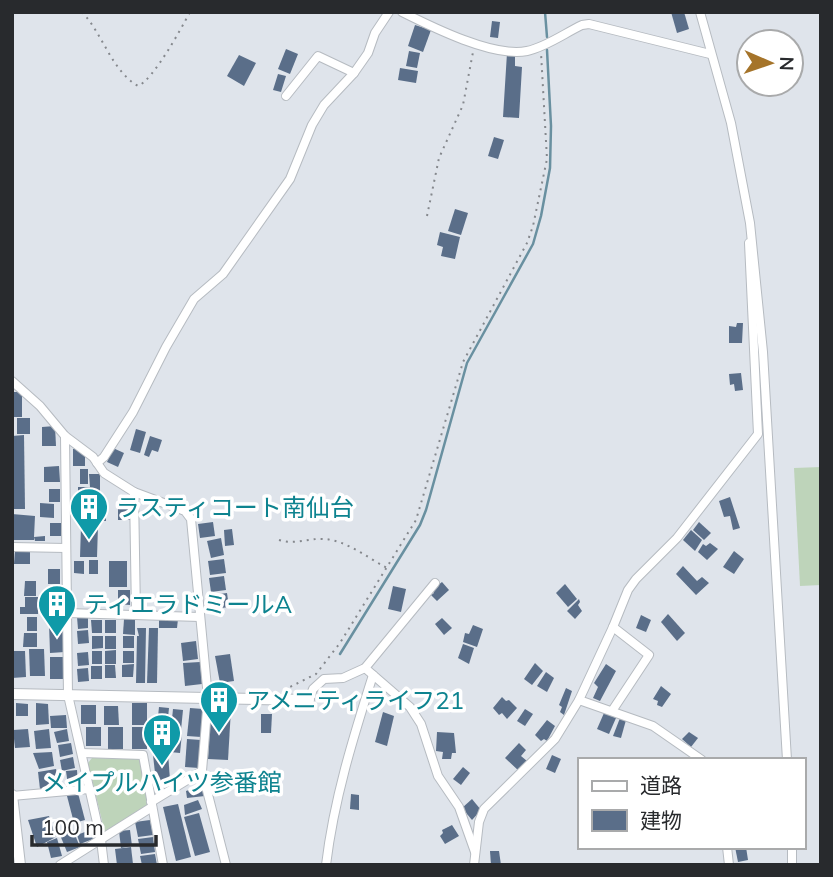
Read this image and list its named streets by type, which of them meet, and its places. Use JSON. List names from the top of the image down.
{
  "places": {
    "building": [
      "ラスティコート南仙台",
      "ティエラドミールA",
      "アメニティライフ21",
      "メイプルハイツ参番館"
    ]
  },
  "legend": ["道路", "建物"],
  "scale_bar": "100 m",
  "north": "right"
}
